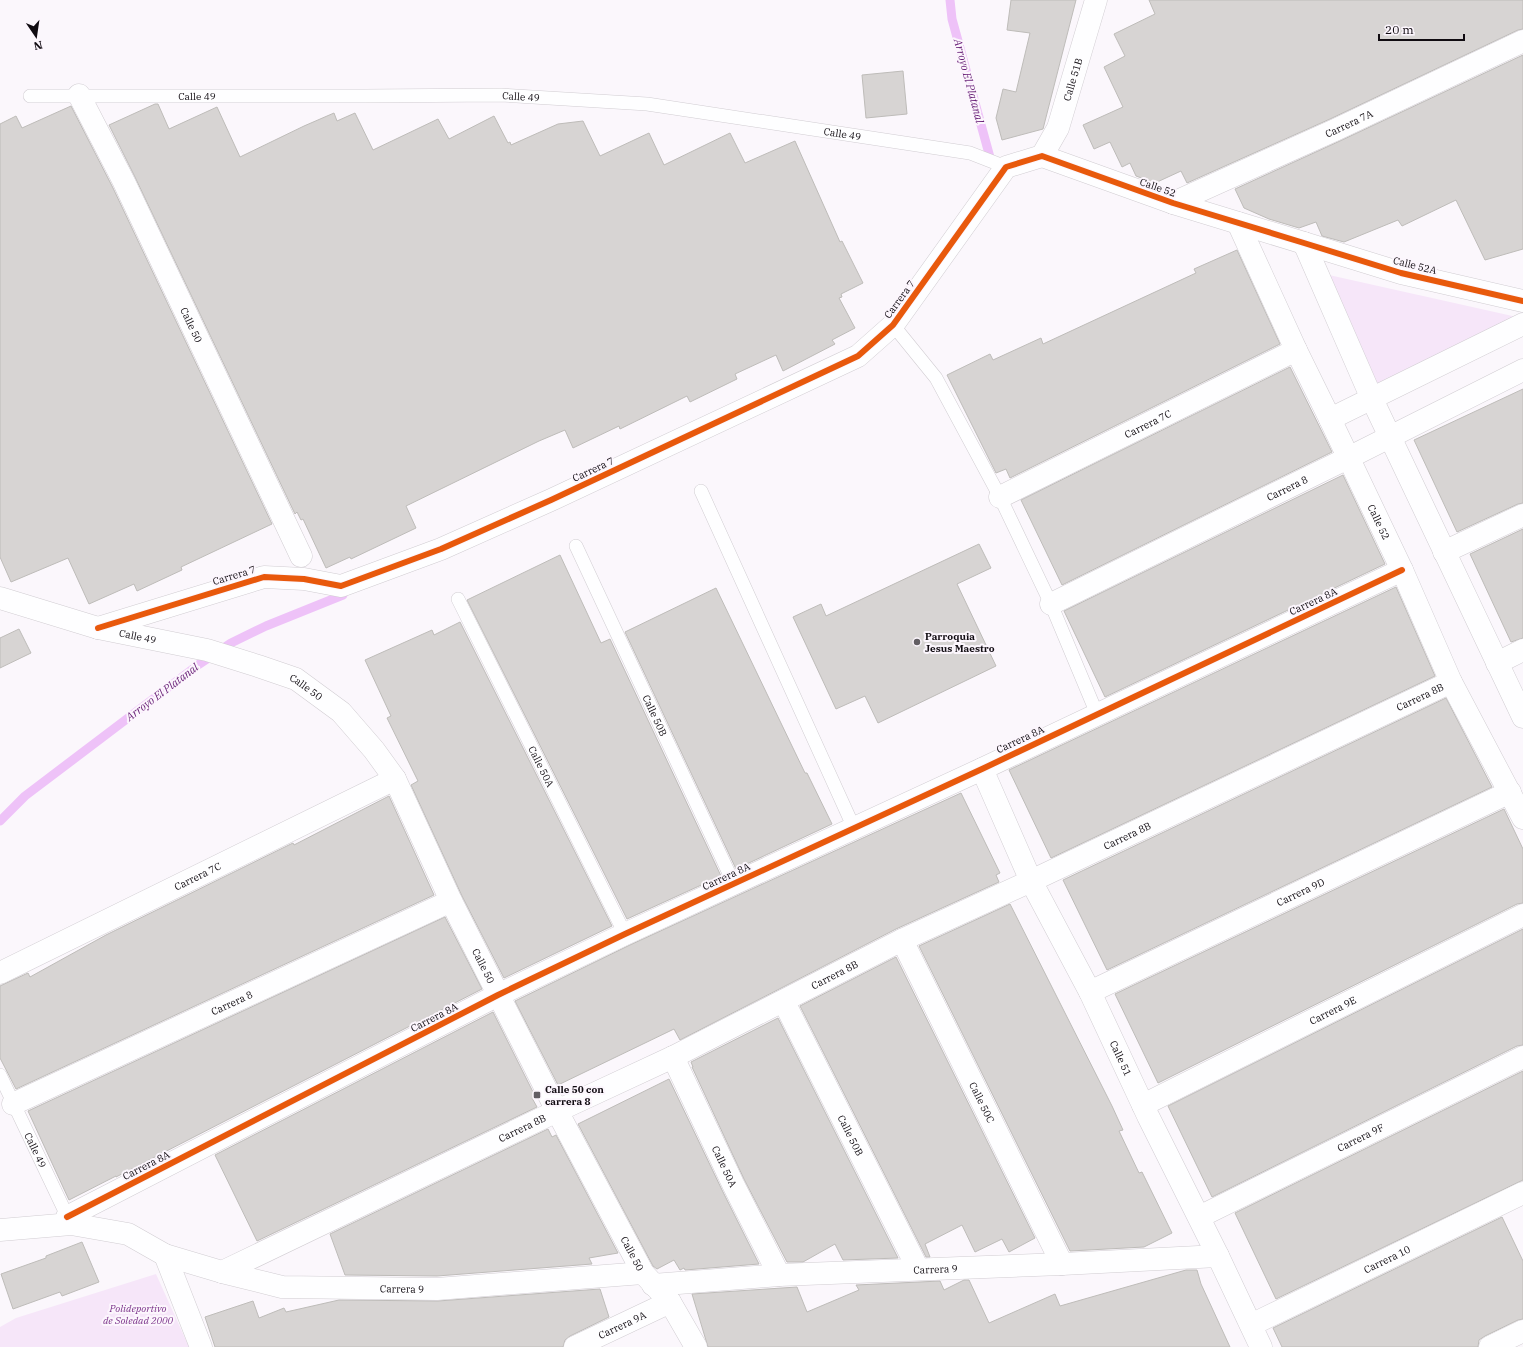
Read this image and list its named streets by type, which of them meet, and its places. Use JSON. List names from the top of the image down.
{
  "streets": {
    "street": [
      "Calle 51B",
      "Calle 49",
      "Carrera 7A",
      "Calle 52",
      "Calle 52A",
      "Carrera 7",
      "Calle 50",
      "Carrera 7C",
      "Carrera 8",
      "Carrera 8A",
      "Carrera 8B",
      "Calle 50B",
      "Calle 50A",
      "Carrera 9D",
      "Carrera 9E",
      "Calle 51",
      "Calle 50C",
      "Carrera 9F",
      "Carrera 10",
      "Carrera 9",
      "Carrera 9A"
    ]
  },
  "crossings": [
    ["Calle 51B", "Calle 52"],
    ["Calle 49", "Carrera 7"],
    ["Calle 49", "Calle 50"],
    ["Calle 49", "Carrera 8"],
    ["Calle 49", "Carrera 8A"],
    ["Calle 49", "Carrera 9"],
    ["Carrera 7A", "Calle 52"],
    ["Calle 52", "Calle 52A"],
    ["Calle 52", "Carrera 7C"],
    ["Calle 52", "Carrera 8"],
    ["Calle 52", "Carrera 8A"],
    ["Calle 52", "Carrera 8B"],
    ["Calle 52", "Carrera 9D"],
    ["Calle 50", "Carrera 7C"],
    ["Calle 50", "Carrera 8"],
    ["Calle 50", "Carrera 8A"],
    ["Calle 50", "Carrera 8B"],
    ["Calle 50", "Carrera 9"],
    ["Calle 50", "Carrera 9A"],
    ["Carrera 8A", "Calle 50B"],
    ["Carrera 8A", "Calle 50A"],
    ["Carrera 8A", "Calle 51"],
    ["Carrera 8A", "Carrera 9"],
    ["Carrera 8B", "Calle 50B"],
    ["Carrera 8B", "Calle 50A"],
    ["Carrera 8B", "Calle 51"],
    ["Carrera 8B", "Calle 50C"],
    ["Carrera 8B", "Carrera 9"],
    ["Calle 50B", "Carrera 9"],
    ["Calle 50A", "Carrera 9"],
    ["Carrera 9D", "Calle 51"],
    ["Carrera 9E", "Calle 51"],
    ["Calle 51", "Carrera 9F"],
    ["Calle 51", "Carrera 10"],
    ["Calle 51", "Carrera 9"],
    ["Calle 50C", "Carrera 9"]
  ],
  "water": ["Arroyo El Platanal"],
  "parks": ["Polideportivo de Soledad 2000"],
  "places": {
    "other": ["Parroquia Jesus Maestro"],
    "transit": ["Calle 50 con carrera 8"]
  },
  "scale_bar": "20 m",
  "north": "bottom"
}
